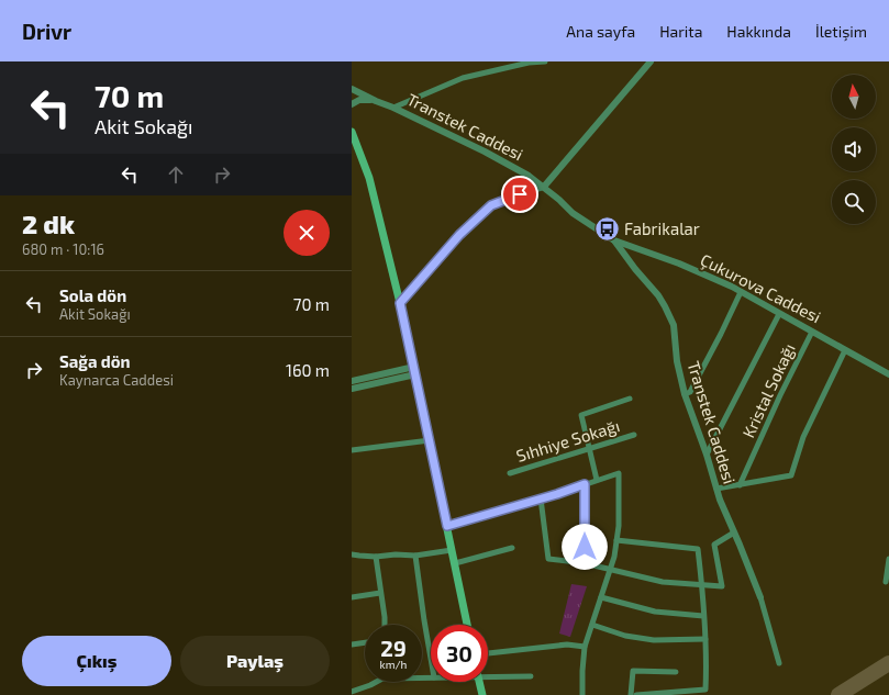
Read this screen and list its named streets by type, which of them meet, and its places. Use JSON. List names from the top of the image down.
{
  "streets": {
    "street": [
      "Transtek Caddesi",
      "Çukurova Caddesi",
      "Kristal Sokağı",
      "Sıhhiye Sokağı"
    ]
  },
  "crossings": [
    ["Transtek Caddesi", "Çukurova Caddesi"],
    ["Çukurova Caddesi", "Kristal Sokağı"]
  ],
  "places": {
    "bus stop": ["Fabrikalar"]
  },
  "north": "top",
  "page": {
    "header": "Drivr",
    "nav": [
      "Ana sayfa",
      "Harita",
      "Hakkında",
      "İletişim"
    ],
    "turn": ["70 m", "Akit Sokağı"],
    "heading": ["2 dk", "680 m · 10:16"],
    "list": [
      {
        "name": "Sola dön",
        "note": "Akit Sokağı",
        "value": "70 m"
      },
      {
        "name": "Sağa dön",
        "note": "Kaynarca Caddesi",
        "value": "160 m"
      }
    ],
    "speed": "29 km/h",
    "limit": "30",
    "buttons": ["Çıkış", "Paylaş"]
  }
}
